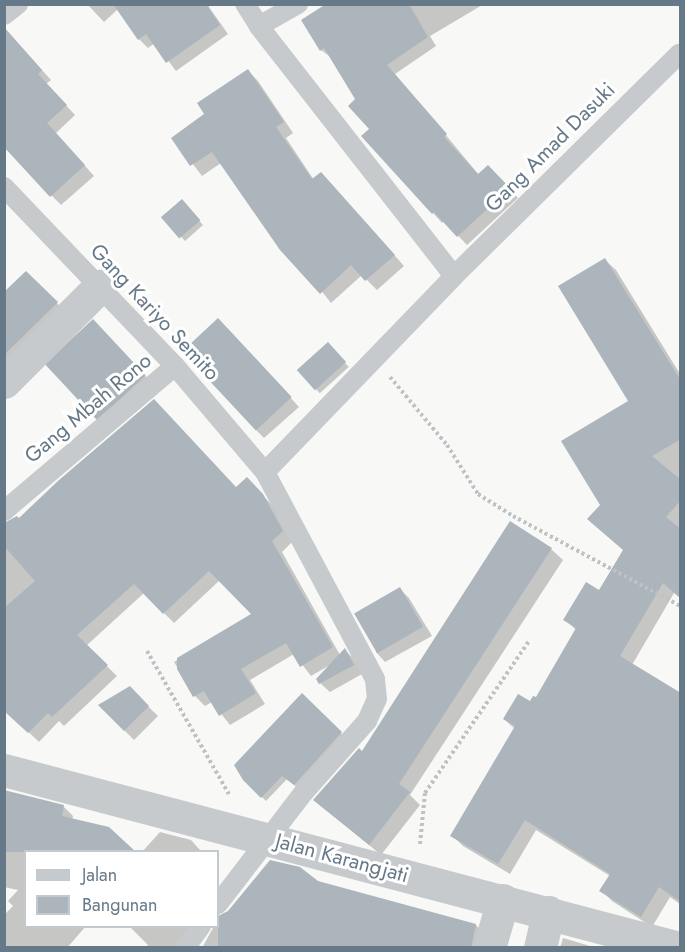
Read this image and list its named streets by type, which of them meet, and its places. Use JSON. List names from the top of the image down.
{
  "streets": {
    "street": ["Jalan Karangjati"],
    "lane": ["Gang Amad Dasuki", "Gang Kariyo Semito", "Gang Mbah Rono"]
  },
  "crossings": [
    ["Gang Amad Dasuki", "Gang Kariyo Semito"],
    ["Gang Kariyo Semito", "Gang Mbah Rono"],
    ["Gang Kariyo Semito", "Jalan Karangjati"]
  ],
  "legend": ["Jalan", "Bangunan"]
}
